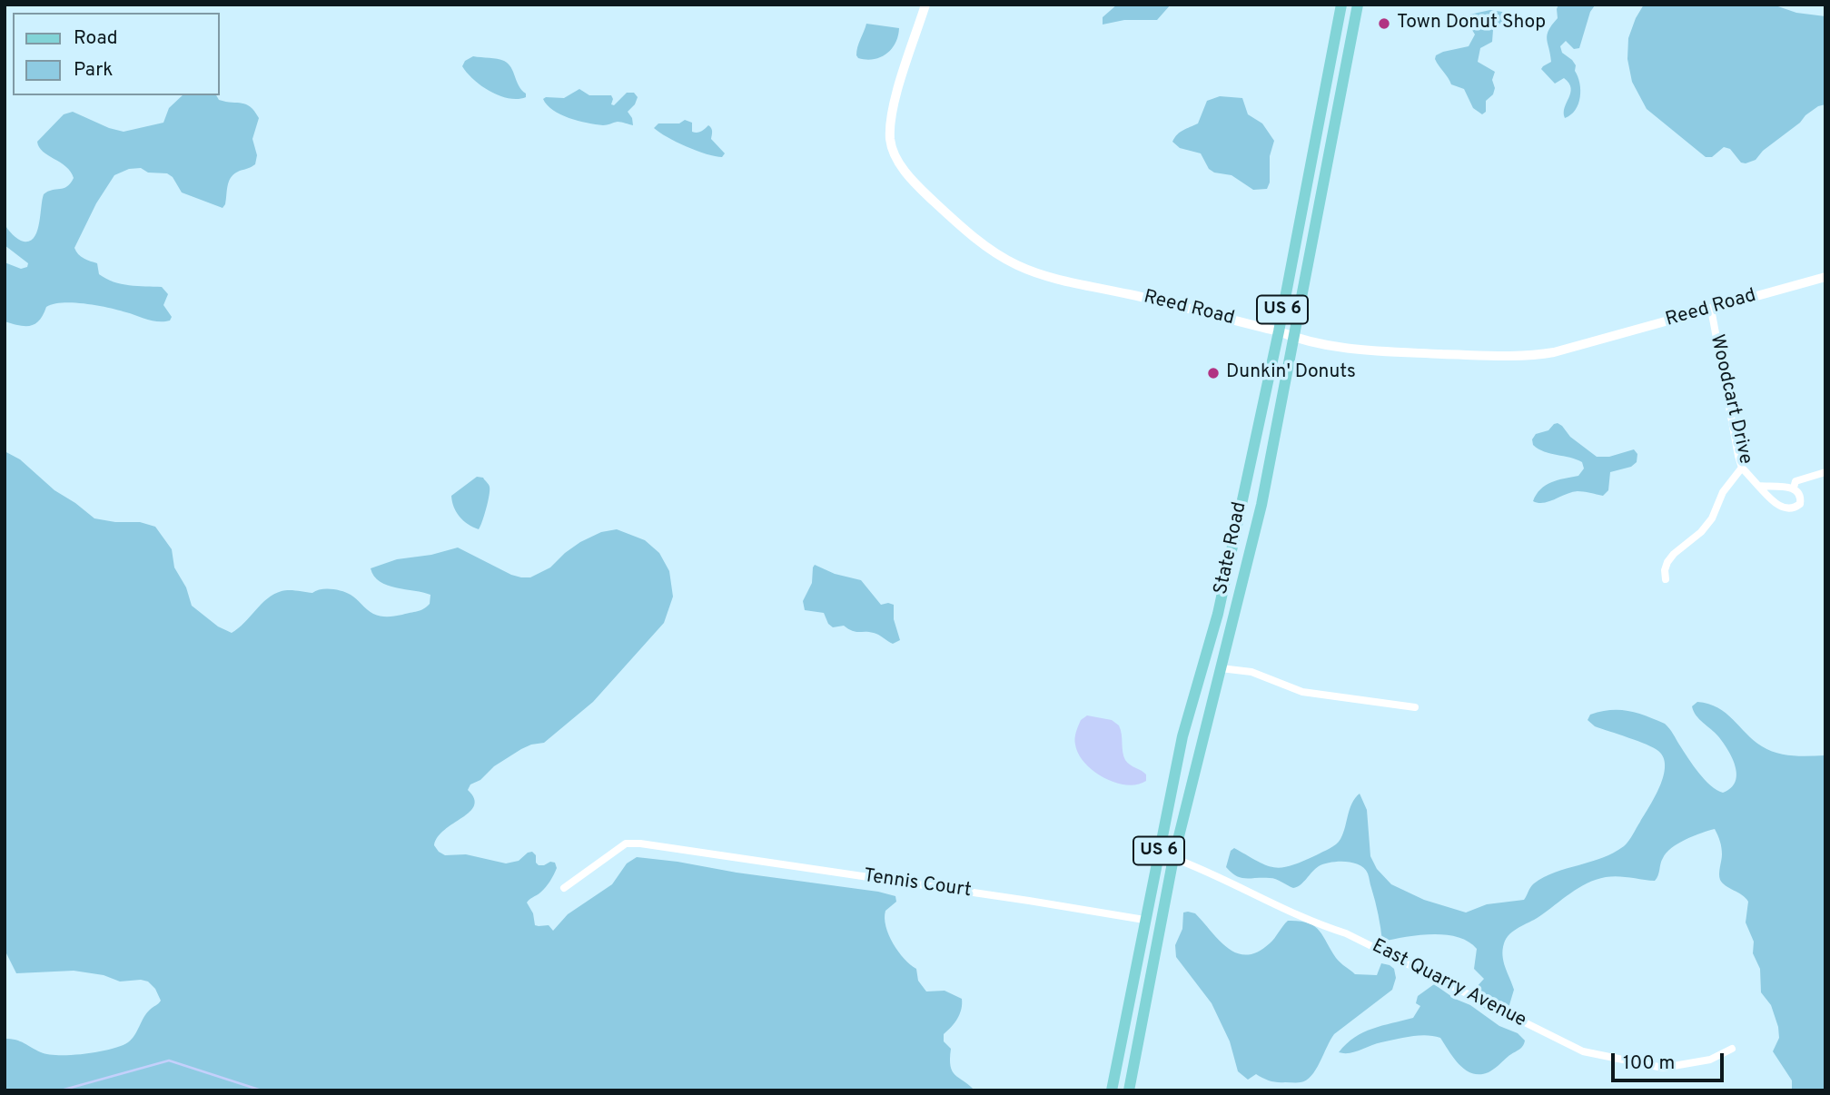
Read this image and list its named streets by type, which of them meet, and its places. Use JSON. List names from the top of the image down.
{
  "streets": {
    "main road": ["US 6", "State Road"],
    "street": [
      "Reed Road",
      "Woodcart Drive",
      "Tennis Court",
      "East Quarry Avenue"
    ]
  },
  "crossings": [
    ["Reed Road", "Woodcart Drive"],
    ["Reed Road", "State Road"],
    ["State Road", "Tennis Court"],
    ["State Road", "East Quarry Avenue"]
  ],
  "places": ["Town Donut Shop", "Dunkin' Donuts"],
  "legend": ["Road", "Park"],
  "scale_bar": "100 m"
}
